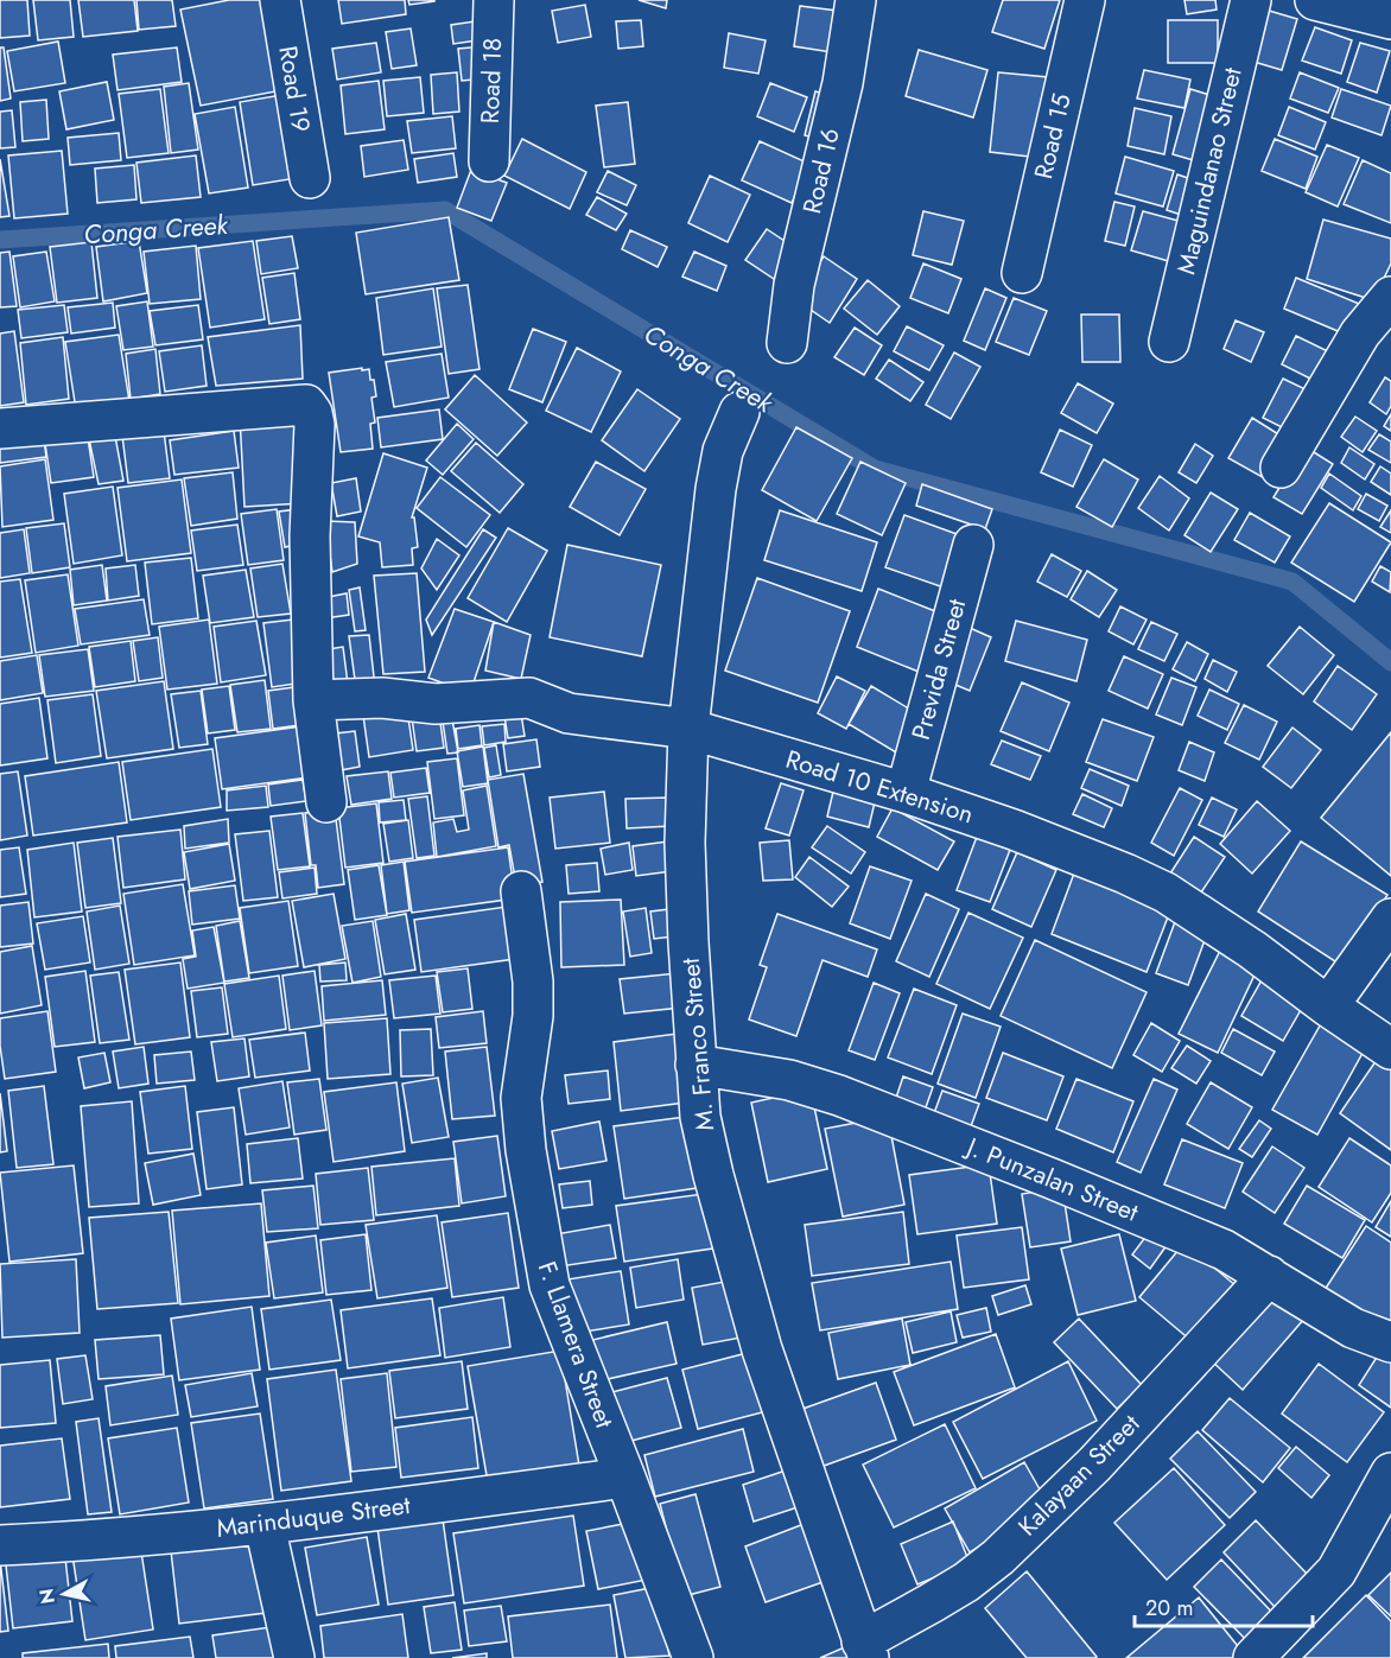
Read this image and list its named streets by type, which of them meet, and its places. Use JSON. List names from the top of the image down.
{
  "streets": {
    "street": [
      "Road 18",
      "Road 19",
      "Road 15",
      "Road 16",
      "Maguindanao Street",
      "Previda Street",
      "Road 10 Extension",
      "M. Franco Street",
      "J. Punzalan Street",
      "F. Llamera Street",
      "Kalayaan Street",
      "Marinduque Street"
    ]
  },
  "crossings": [
    ["Previda Street", "Road 10 Extension"],
    ["Road 10 Extension", "M. Franco Street"],
    ["M. Franco Street", "J. Punzalan Street"],
    ["M. Franco Street", "Kalayaan Street"],
    ["J. Punzalan Street", "Kalayaan Street"],
    ["F. Llamera Street", "Marinduque Street"]
  ],
  "water": ["Conga Creek"],
  "scale_bar": "20 m",
  "north": "left"
}
